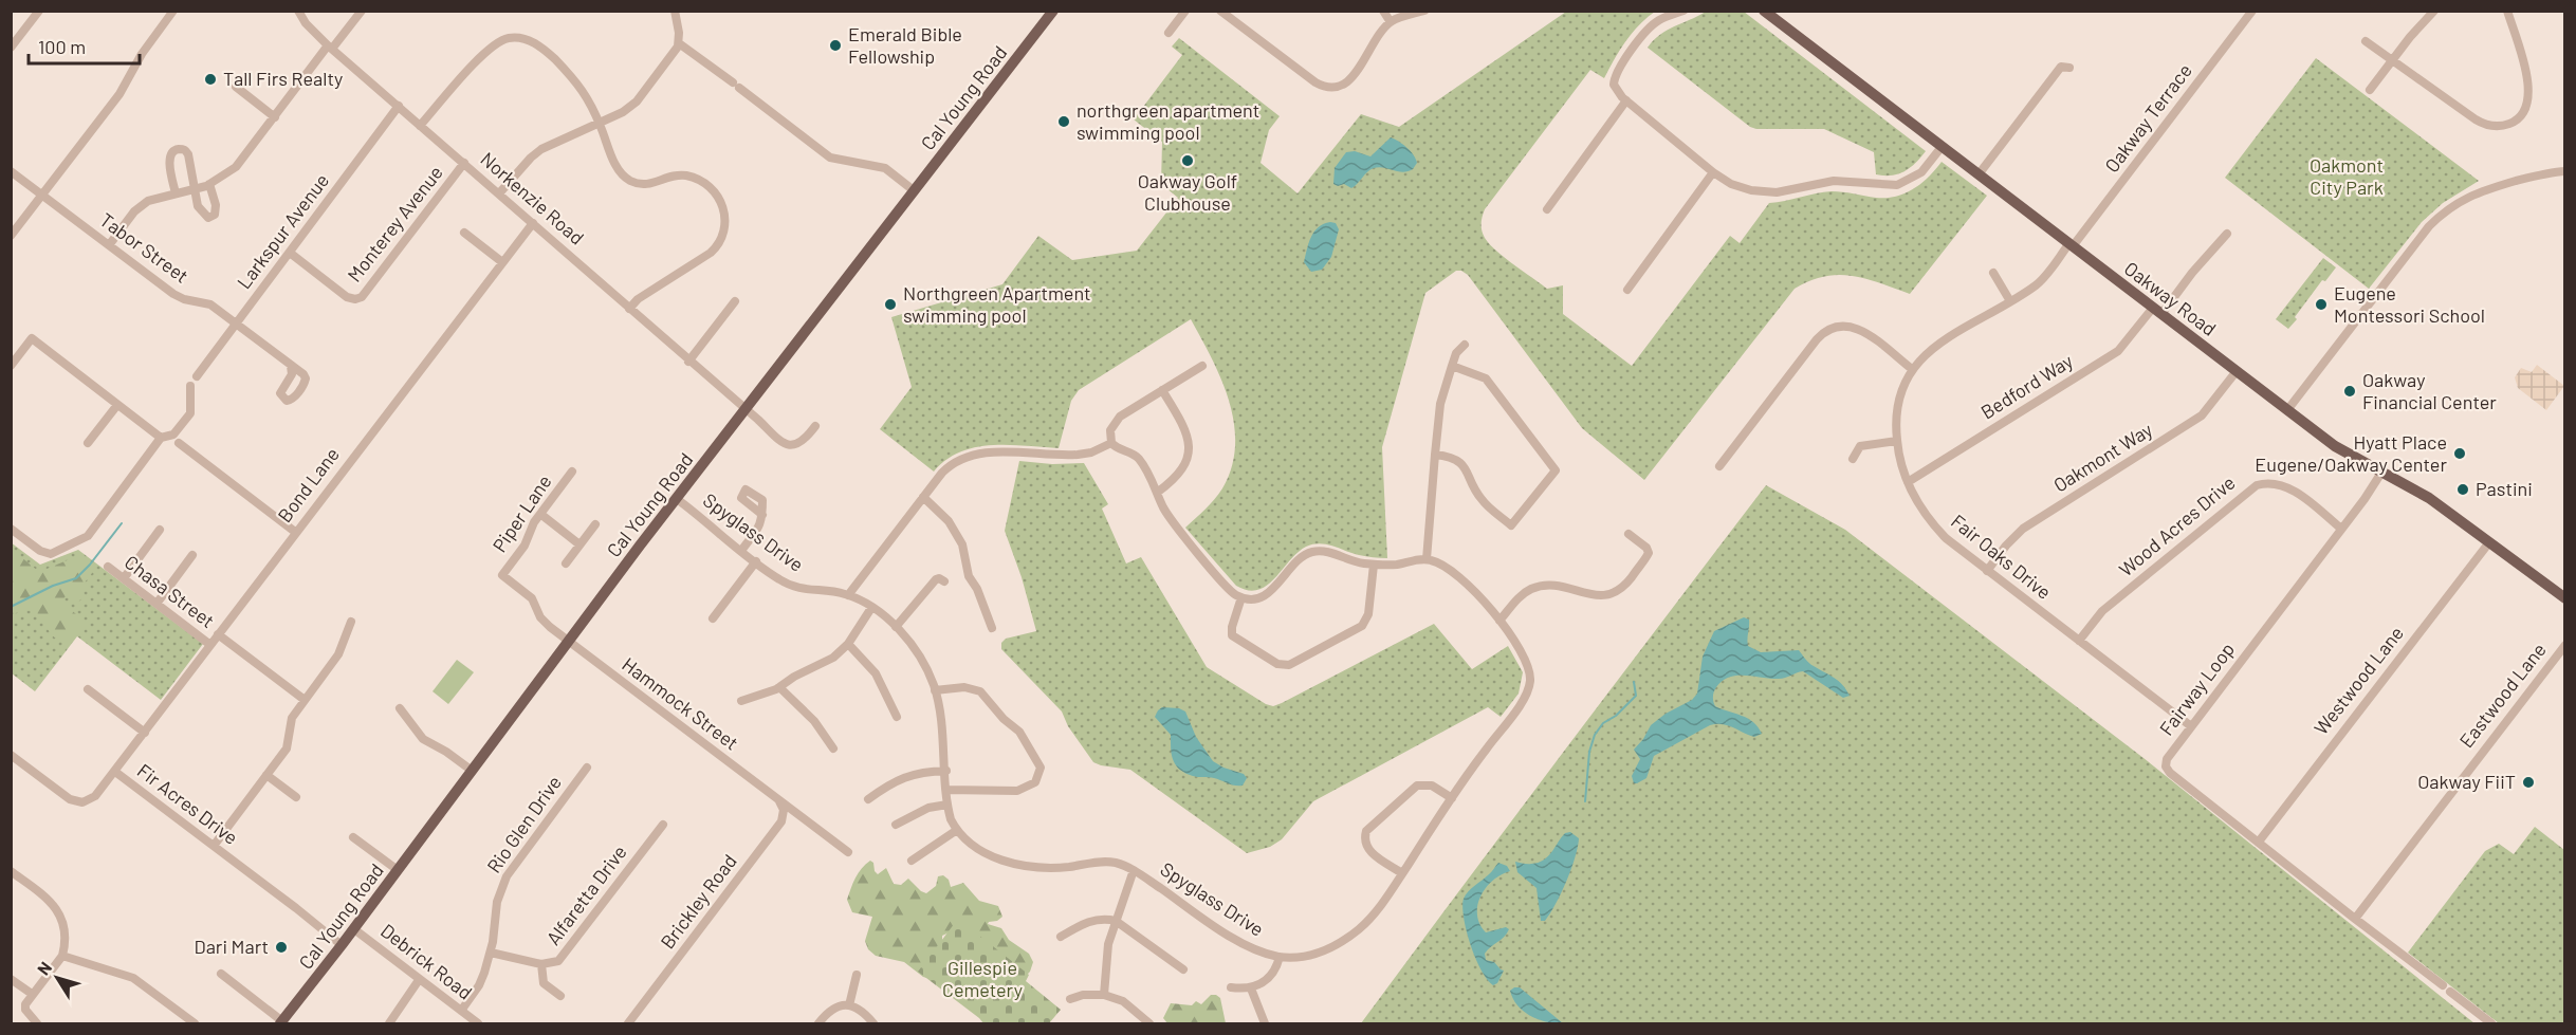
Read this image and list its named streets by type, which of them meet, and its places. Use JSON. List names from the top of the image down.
{
  "streets": {
    "main road": ["Cal Young Road", "Oakway Road"],
    "street": [
      "Oakway Terrace",
      "Norkenzie Road",
      "Monterey Avenue",
      "Larkspur Avenue",
      "Tabor Street",
      "Bedford Way",
      "Oakmont Way",
      "Bond Lane",
      "Piper Lane",
      "Wood Acres Drive",
      "Spyglass Drive",
      "Fair Oaks Drive",
      "Chasa Street",
      "Westwood Lane",
      "Fairway Loop",
      "Eastwood Lane",
      "Hammock Street",
      "Fir Acres Drive",
      "Rio Glen Drive",
      "Alfaretta Drive",
      "Brickley Road",
      "Debrick Road"
    ]
  },
  "crossings": [
    ["Cal Young Road", "Norkenzie Road"],
    ["Cal Young Road", "Spyglass Drive"],
    ["Cal Young Road", "Hammock Street"],
    ["Cal Young Road", "Fir Acres Drive"],
    ["Cal Young Road", "Debrick Road"],
    ["Oakway Terrace", "Oakway Road"],
    ["Oakway Terrace", "Fair Oaks Drive"],
    ["Norkenzie Road", "Monterey Avenue"],
    ["Norkenzie Road", "Larkspur Avenue"],
    ["Norkenzie Road", "Bond Lane"],
    ["Monterey Avenue", "Larkspur Avenue"],
    ["Larkspur Avenue", "Tabor Street"],
    ["Oakway Road", "Bedford Way"],
    ["Oakway Road", "Oakmont Way"],
    ["Oakway Road", "Fair Oaks Drive"],
    ["Oakway Road", "Westwood Lane"],
    ["Oakway Road", "Fairway Loop"],
    ["Bedford Way", "Fair Oaks Drive"],
    ["Oakmont Way", "Fair Oaks Drive"],
    ["Bond Lane", "Chasa Street"],
    ["Bond Lane", "Fir Acres Drive"],
    ["Piper Lane", "Hammock Street"],
    ["Wood Acres Drive", "Fair Oaks Drive"],
    ["Wood Acres Drive", "Fairway Loop"],
    ["Fair Oaks Drive", "Fairway Loop"],
    ["Westwood Lane", "Fairway Loop"],
    ["Fairway Loop", "Eastwood Lane"],
    ["Hammock Street", "Brickley Road"],
    ["Rio Glen Drive", "Alfaretta Drive"],
    ["Rio Glen Drive", "Debrick Road"]
  ],
  "parks": ["Oakmont City Park", "Gillespie Cemetery"],
  "places": [
    "Emerald Bible Fellowship",
    "Tall Firs Realty",
    "northgreen apartment swimming pool",
    "Oakway Golf Clubhouse",
    "Northgreen Apartment swimming pool",
    "Eugene Montessori School",
    "Oakway Financial Center",
    "Hyatt Place Eugene/Oakway Center",
    "Pastini",
    "Oakway FiiT",
    "Dari Mart"
  ],
  "scale_bar": "100 m",
  "north": "top left"
}
